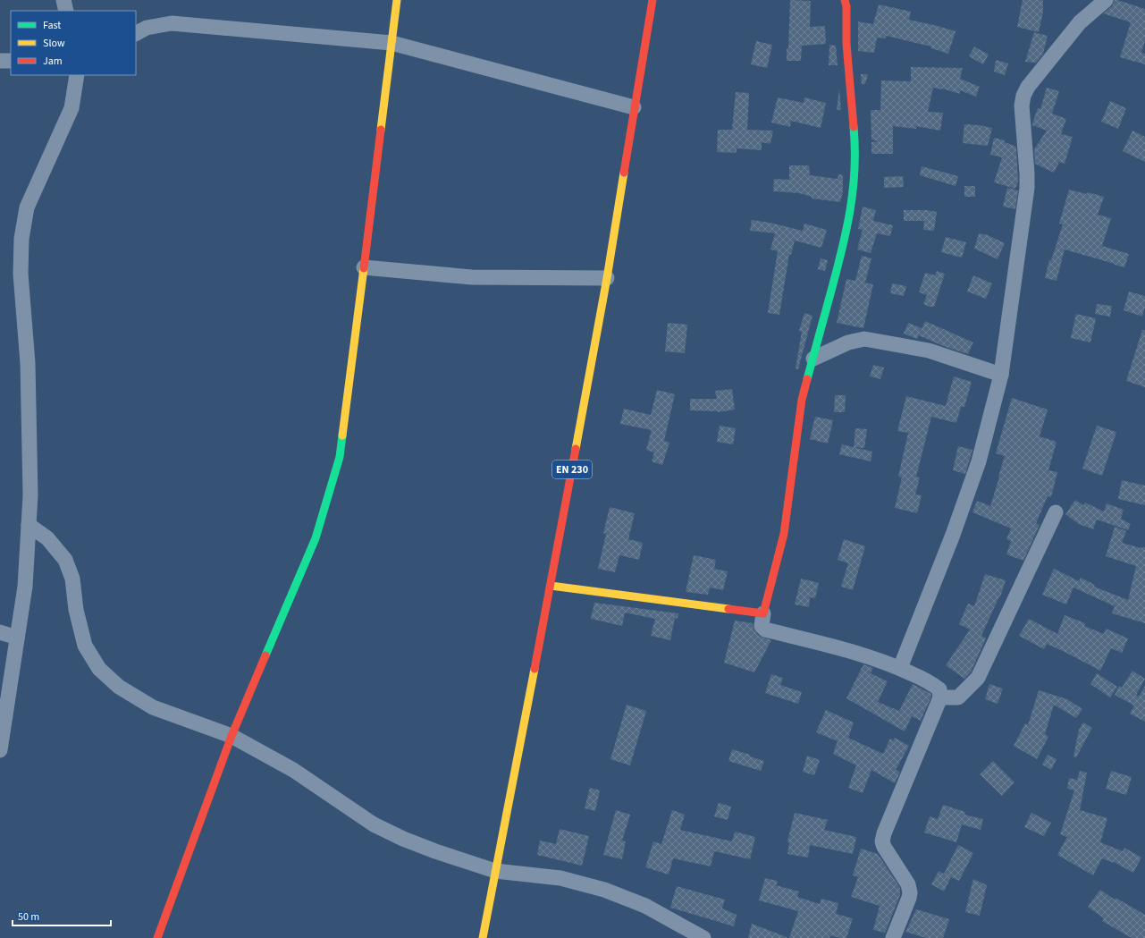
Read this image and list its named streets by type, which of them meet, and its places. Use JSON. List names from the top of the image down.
{
  "streets": {
    "street": ["EN 230"]
  },
  "legend": ["Fast", "Slow", "Jam"],
  "scale_bar": "50 m"
}
